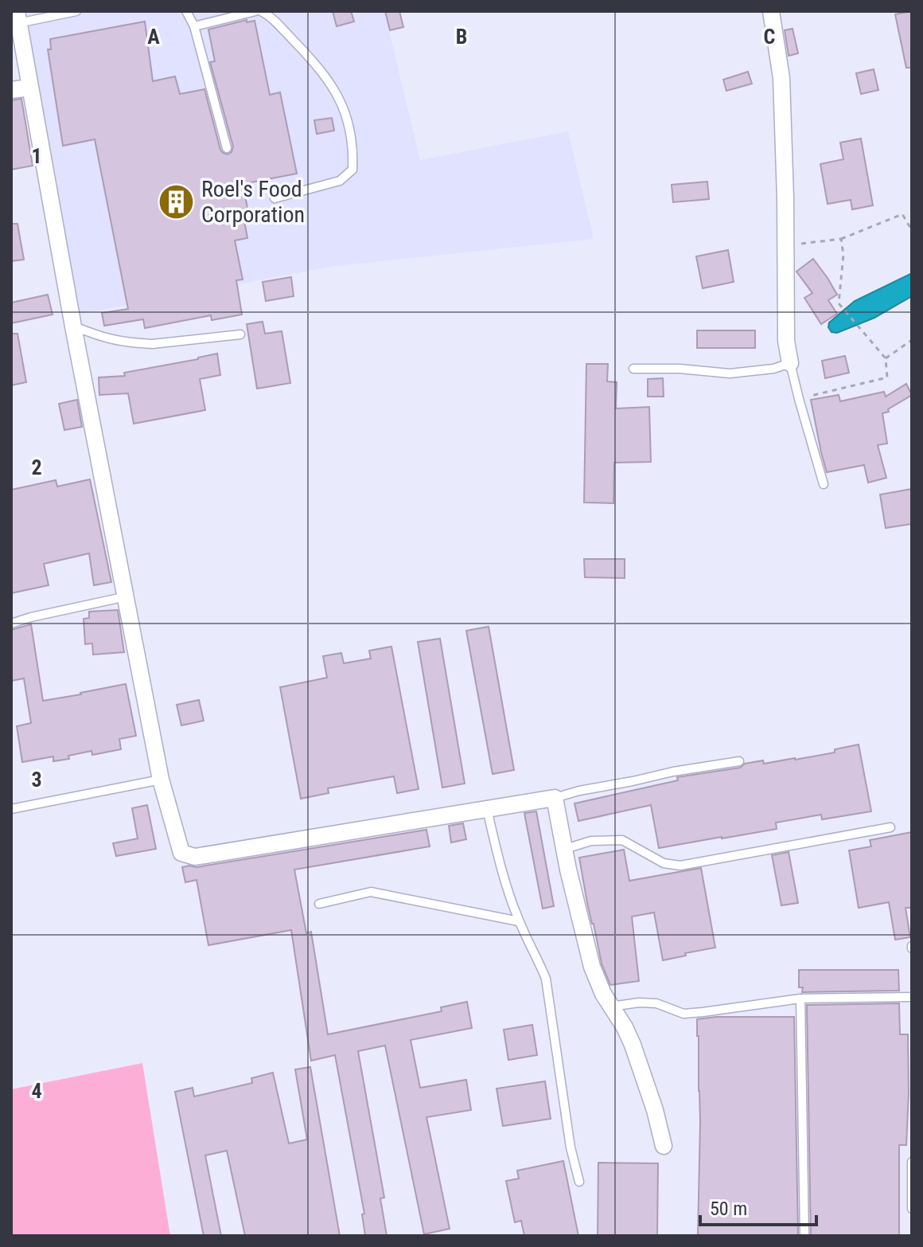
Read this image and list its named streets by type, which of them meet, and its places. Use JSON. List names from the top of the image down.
{
  "places": {
    "building": ["Roel's Food Corporation"]
  },
  "scale_bar": "50 m",
  "grid": {
    "columns": ["A", "B", "C"],
    "rows": [
      "1",
      "2",
      "3",
      "4"
    ]
  }
}
